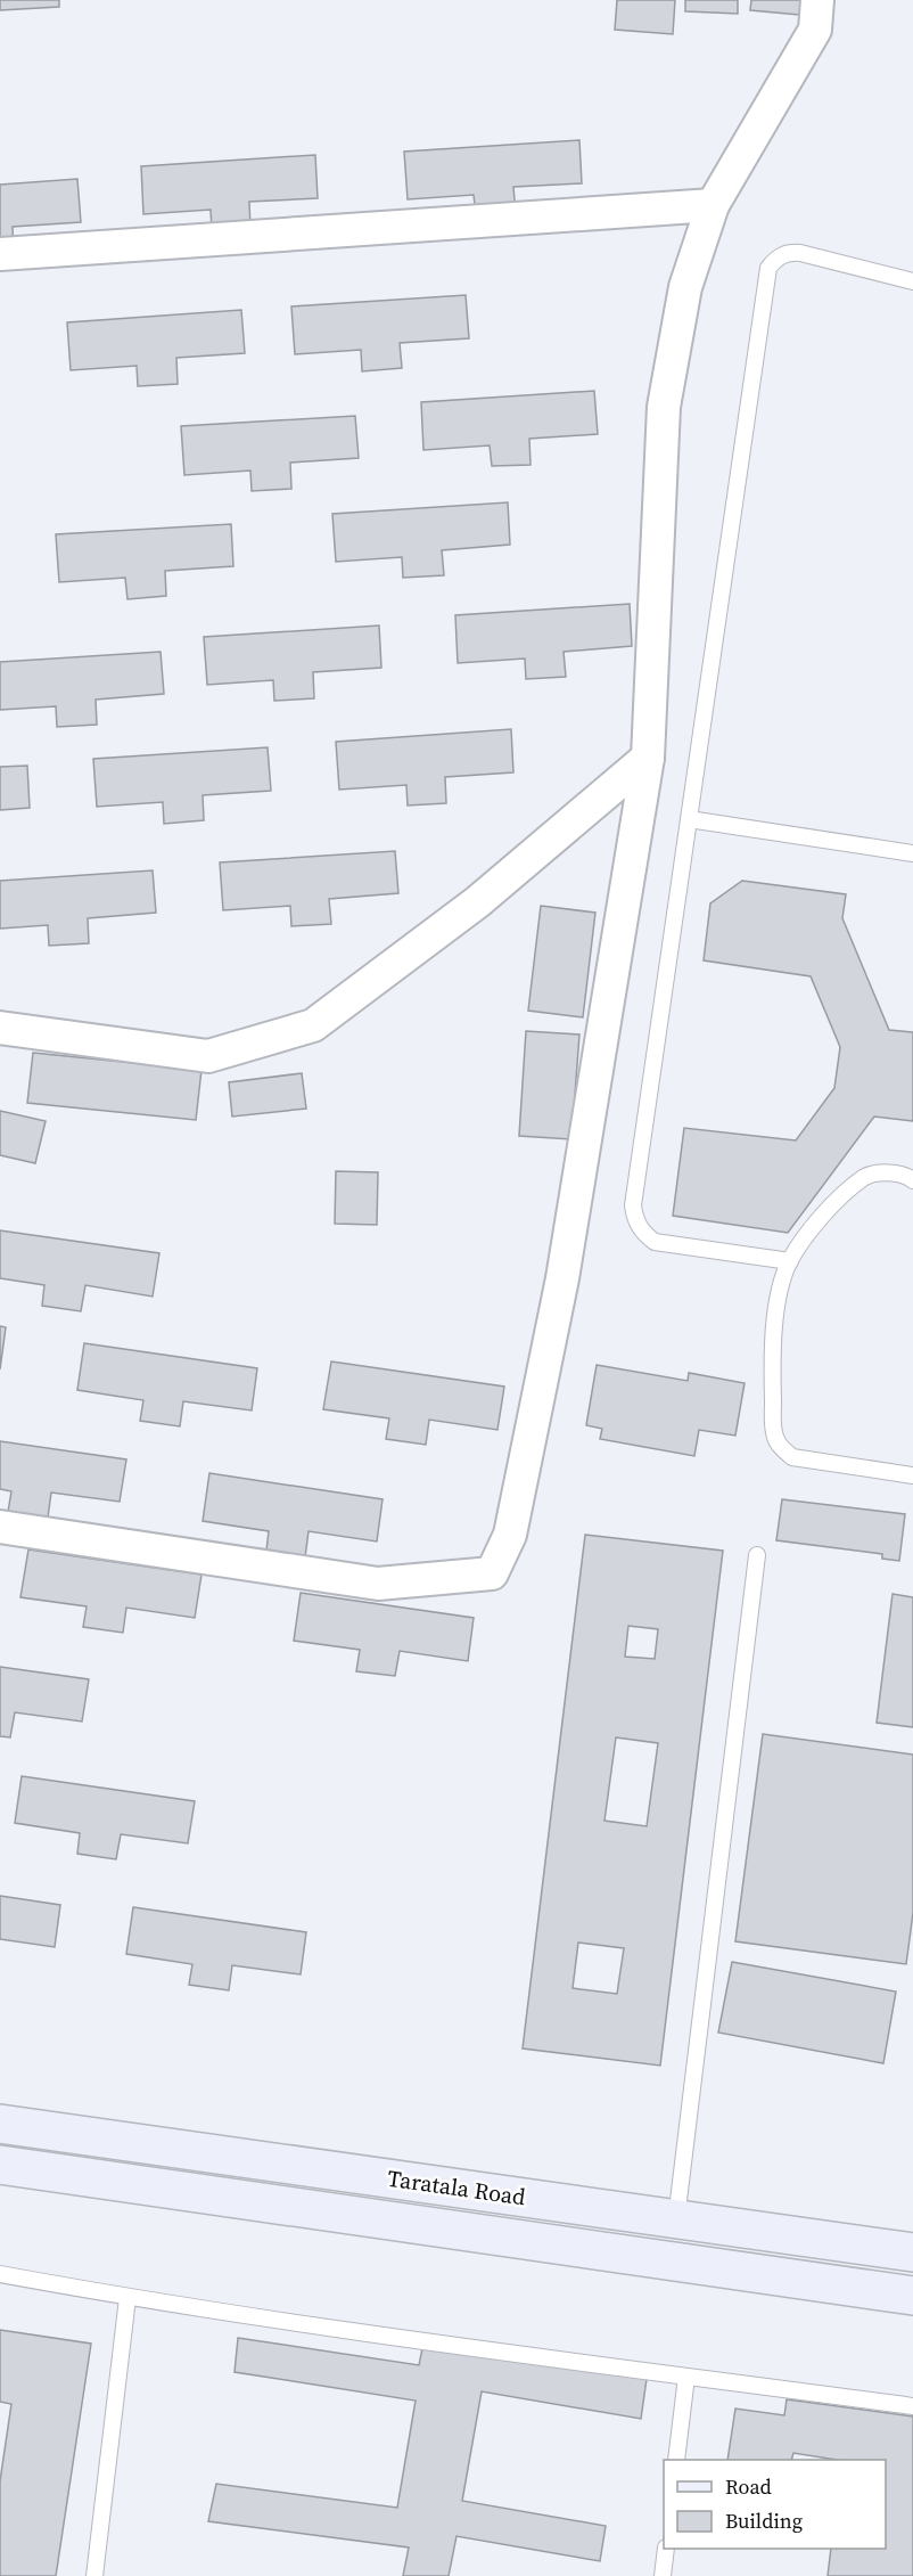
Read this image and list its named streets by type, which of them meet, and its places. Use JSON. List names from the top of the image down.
{
  "streets": {
    "main road": ["Taratala Road"]
  },
  "legend": ["Road", "Building"]
}
